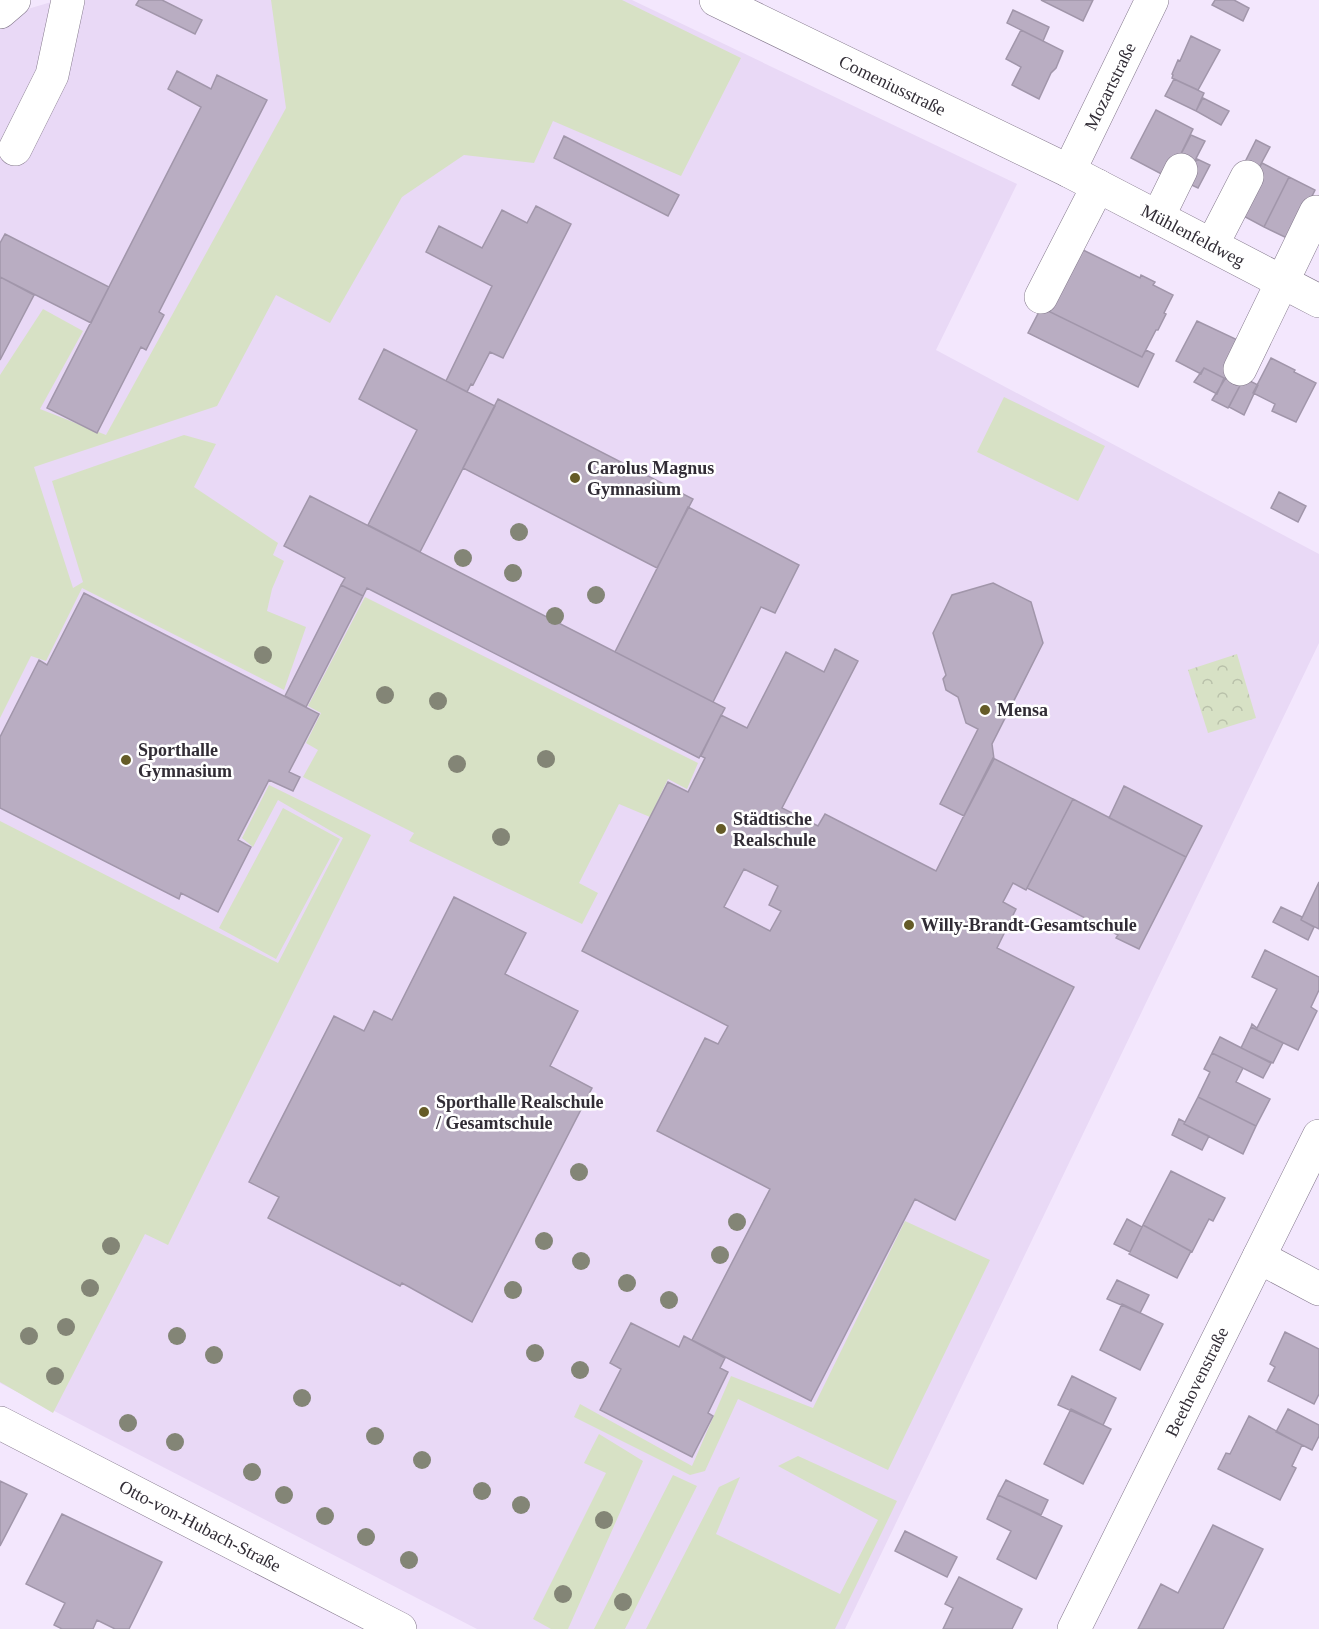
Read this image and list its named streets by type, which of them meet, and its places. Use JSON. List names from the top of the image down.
{
  "streets": {
    "street": [
      "Comeniusstraße",
      "Mozartstraße",
      "Mühlenfeldweg",
      "Beethovenstraße",
      "Otto-von-Hubach-Straße"
    ]
  },
  "crossings": [
    ["Comeniusstraße", "Mozartstraße"],
    ["Comeniusstraße", "Mühlenfeldweg"],
    ["Mozartstraße", "Mühlenfeldweg"]
  ],
  "places": [
    "Carolus Magnus Gymnasium",
    "Mensa",
    "Sporthalle Gymnasium",
    "Städtische Realschule",
    "Willy-Brandt-Gesamtschule",
    "Sporthalle Realschule / Gesamtschule"
  ]
}
